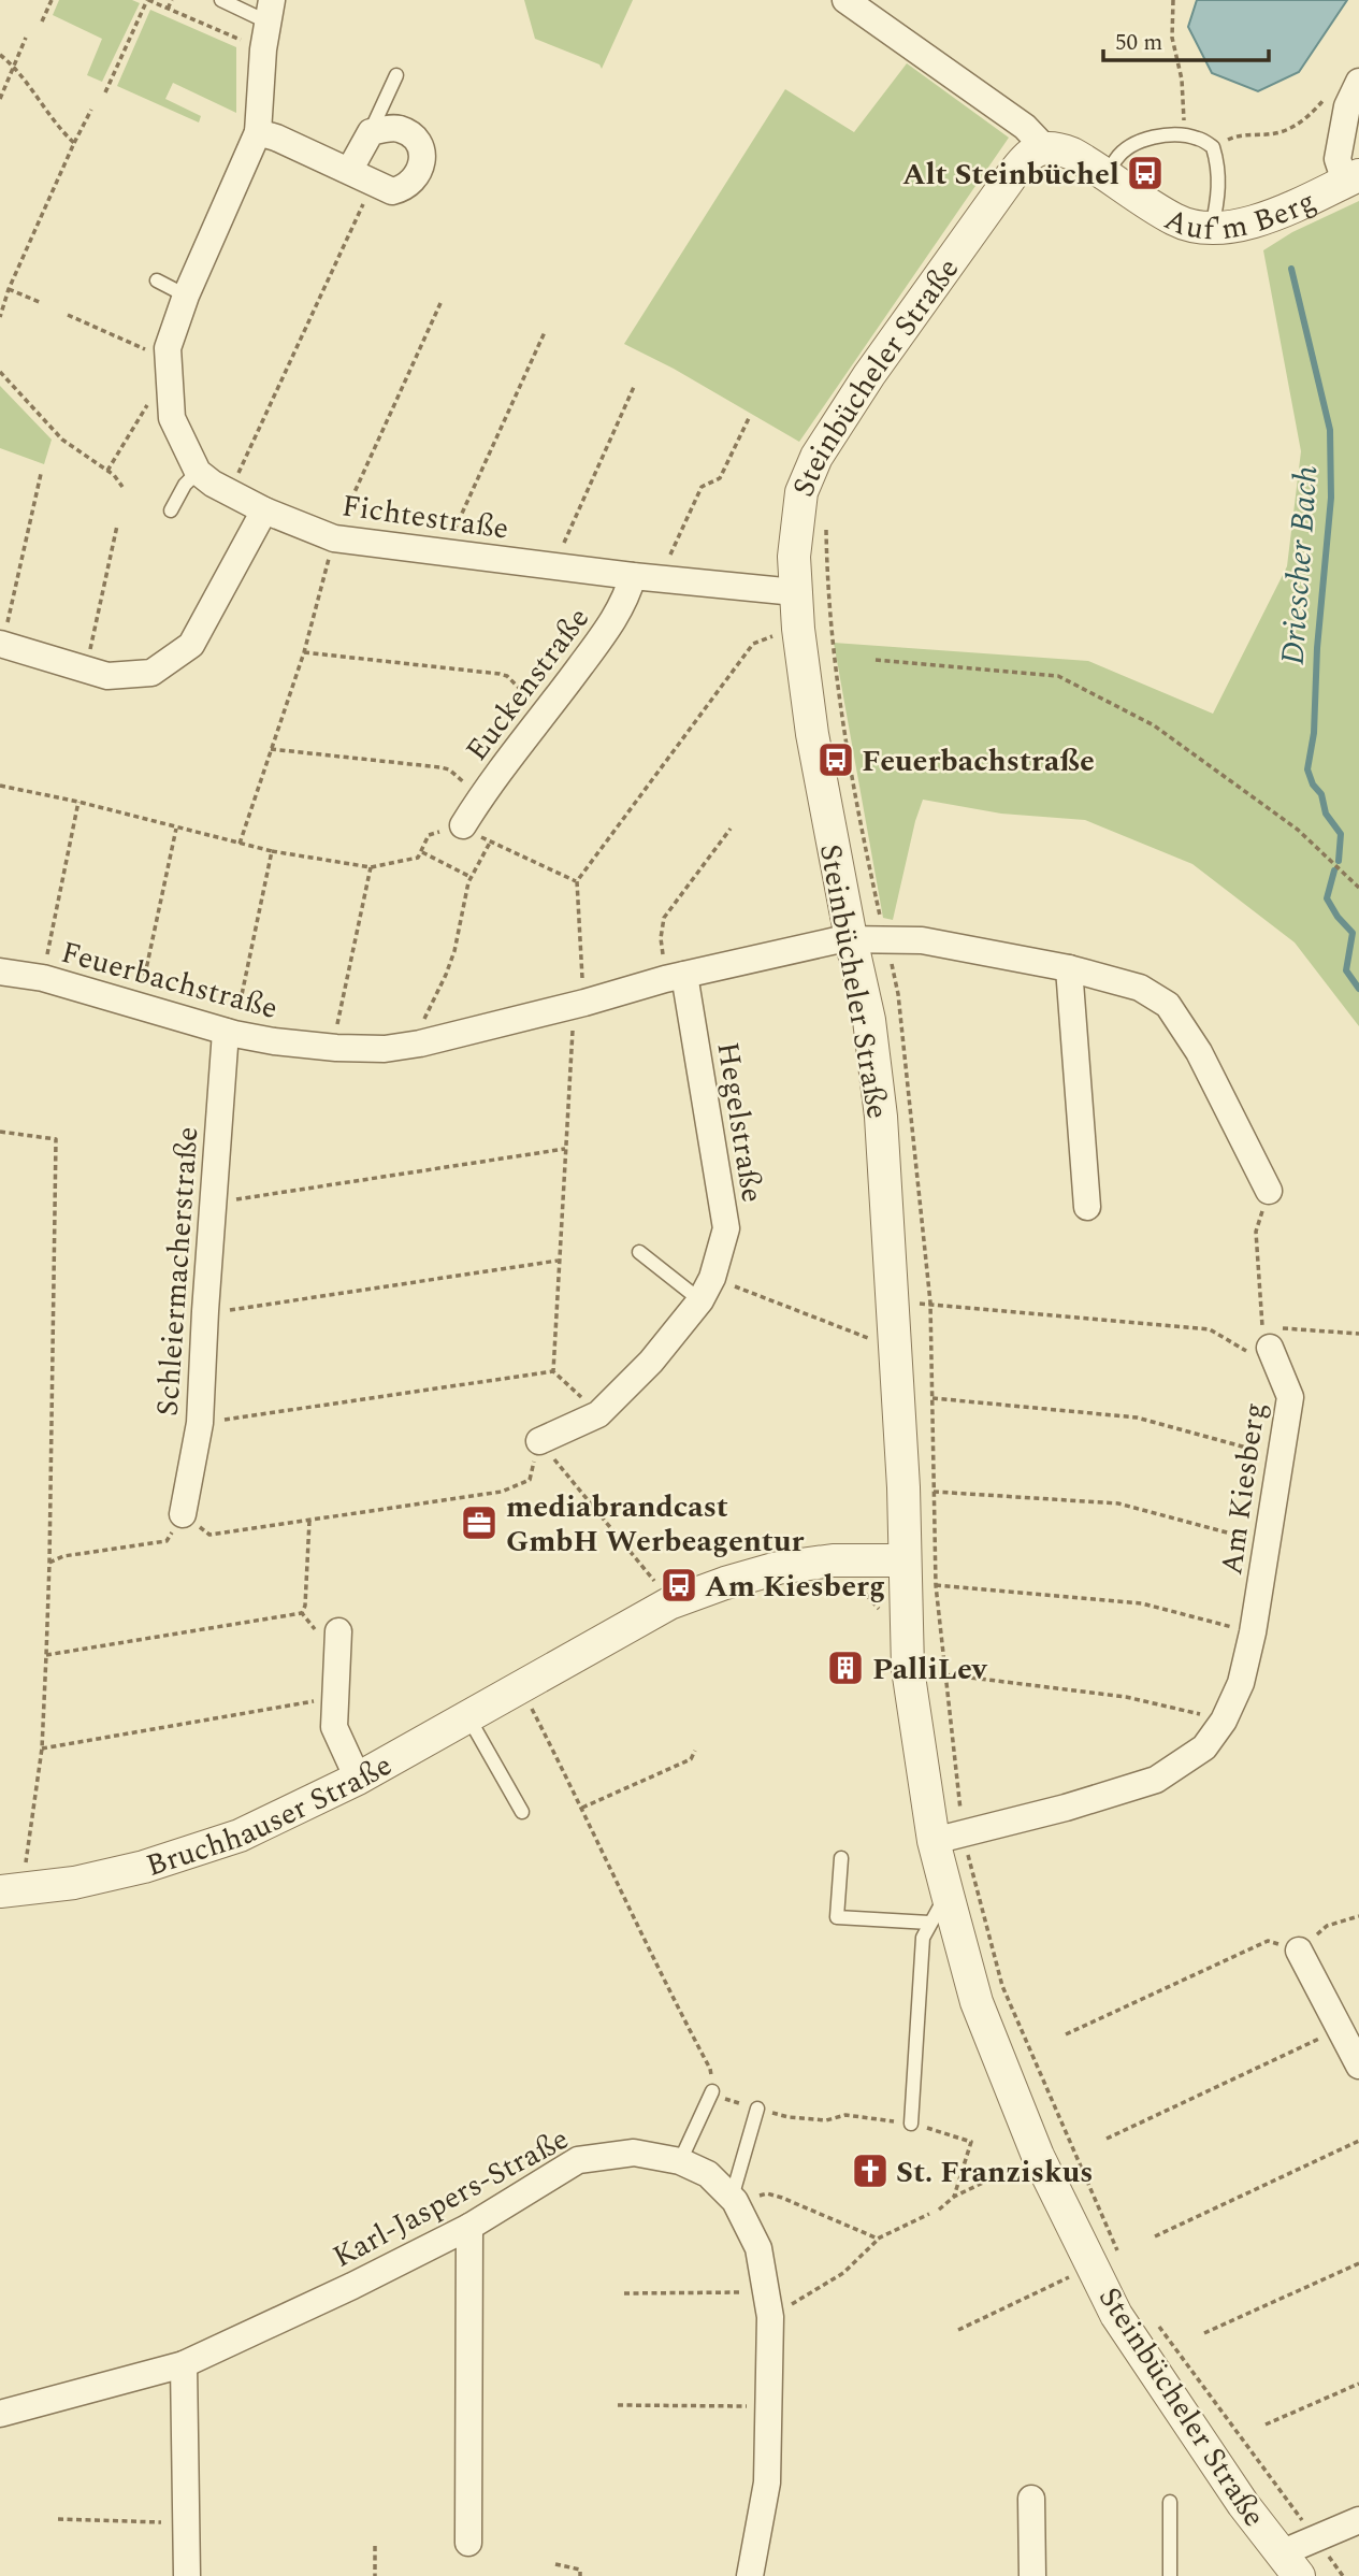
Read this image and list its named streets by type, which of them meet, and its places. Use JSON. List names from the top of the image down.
{
  "streets": {
    "street": [
      "Auf'm Berg",
      "Steinbücheler Straße",
      "Fichtestraße",
      "Euckenstraße",
      "Feuerbachstraße",
      "Hegelstraße",
      "Schleiermacherstraße",
      "Am Kiesberg",
      "Bruchhauser Straße",
      "Karl-Jaspers-Straße"
    ]
  },
  "crossings": [
    ["Auf'm Berg", "Steinbücheler Straße"],
    ["Steinbücheler Straße", "Fichtestraße"],
    ["Steinbücheler Straße", "Feuerbachstraße"],
    ["Steinbücheler Straße", "Am Kiesberg"],
    ["Steinbücheler Straße", "Bruchhauser Straße"],
    ["Fichtestraße", "Euckenstraße"],
    ["Feuerbachstraße", "Hegelstraße"],
    ["Feuerbachstraße", "Schleiermacherstraße"]
  ],
  "water": ["Driescher Bach"],
  "places": {
    "bus stop": ["Alt Steinbüchel", "Feuerbachstraße", "Am Kiesberg"],
    "office": ["mediabrandcast GmbH Werbeagentur"],
    "building": ["PalliLev"],
    "church": ["St. Franziskus"]
  },
  "scale_bar": "50 m"
}
